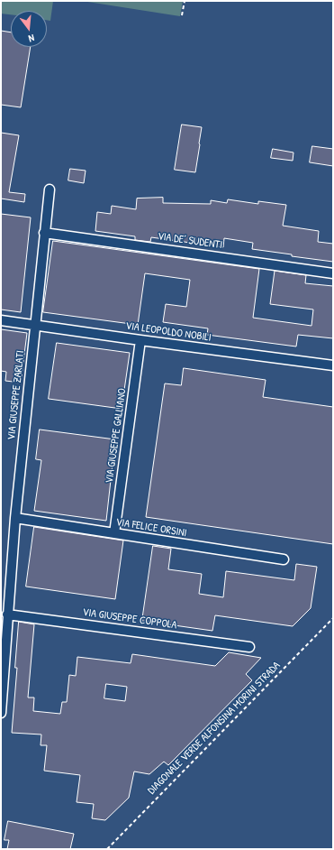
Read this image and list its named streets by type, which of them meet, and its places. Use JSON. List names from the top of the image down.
{
  "streets": {
    "street": [
      "VIA DE’ SUDENTI",
      "VIA LEOPOLDO NOBILI",
      "VIA GIUSEPPE ZARLATI",
      "VIA GIUSEPPE GALLIANO",
      "VIA FELICE ORSINI",
      "VIA GIUSEPPE COPPOLA"
    ],
    "path": ["DIAGONALE VERDE ALFONSINA MORINI STRADA"]
  },
  "crossings": [
    ["VIA DE’ SUDENTI", "VIA GIUSEPPE ZARLATI"],
    ["VIA LEOPOLDO NOBILI", "VIA GIUSEPPE ZARLATI"],
    ["VIA LEOPOLDO NOBILI", "VIA GIUSEPPE GALLIANO"],
    ["VIA GIUSEPPE ZARLATI", "VIA FELICE ORSINI"],
    ["VIA GIUSEPPE ZARLATI", "VIA GIUSEPPE COPPOLA"],
    ["VIA GIUSEPPE GALLIANO", "VIA FELICE ORSINI"]
  ],
  "north": "bottom"
}
